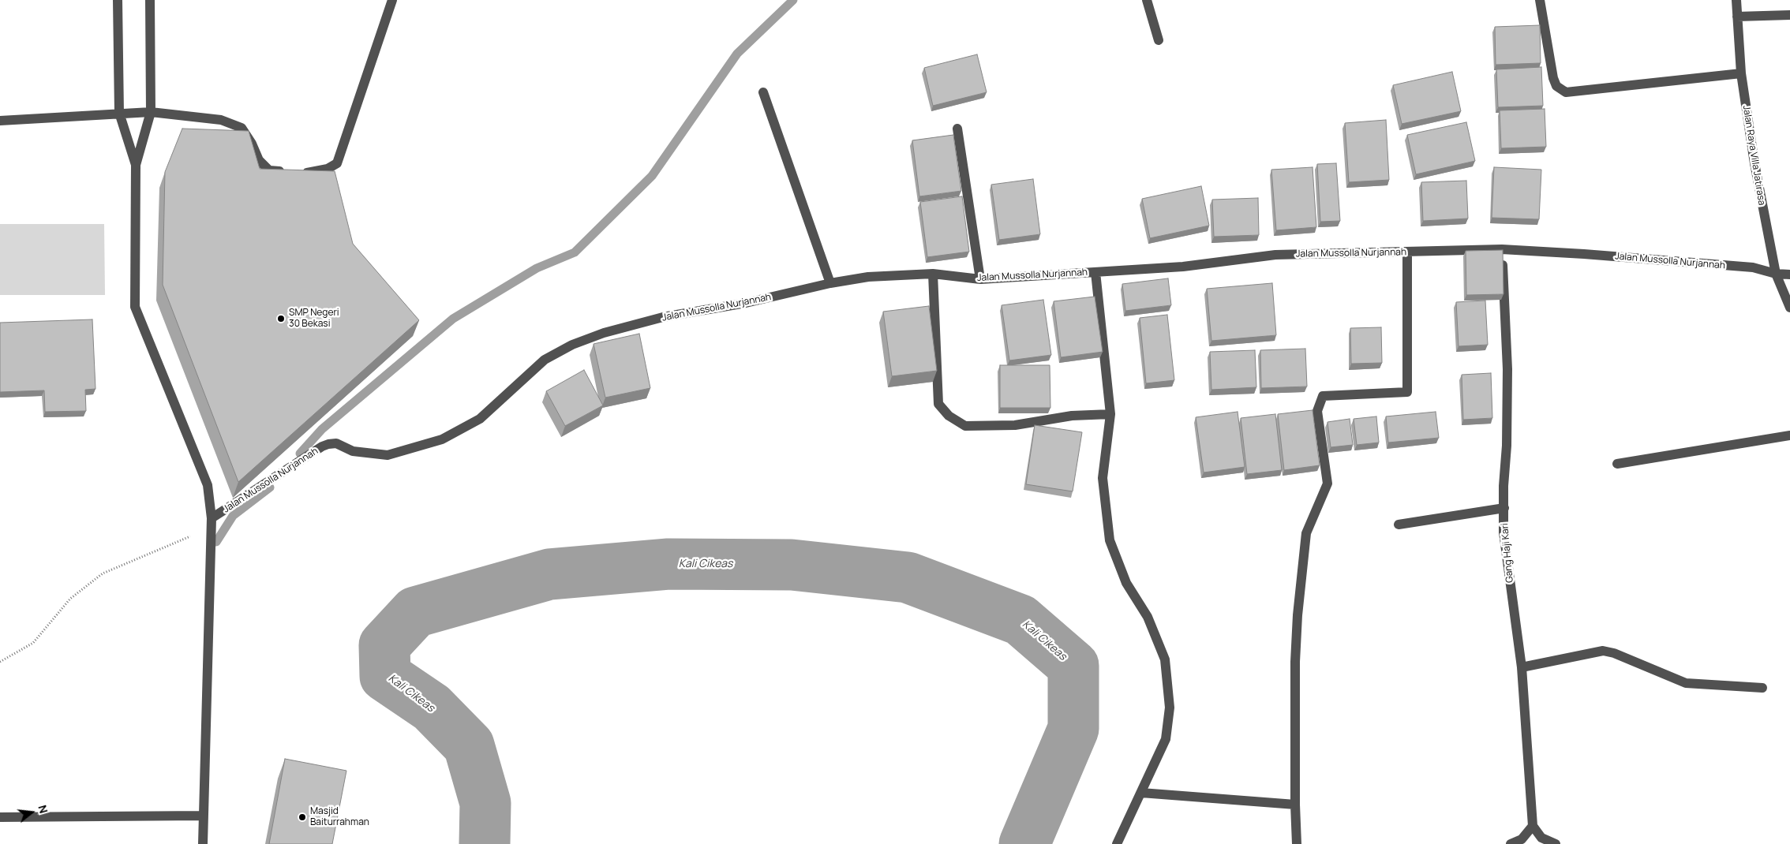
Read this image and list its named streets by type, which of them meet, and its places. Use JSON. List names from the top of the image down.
{
  "streets": {
    "street": ["Jalan Raya Villa Jatirasa", "Jalan Mussolla Nurjannah", "Gang Haji Kari"]
  },
  "crossings": [
    ["Jalan Raya Villa Jatirasa", "Jalan Mussolla Nurjannah"],
    ["Jalan Mussolla Nurjannah", "Gang Haji Kari"]
  ],
  "water": ["Kali Cikeas"],
  "places": ["SMP Negeri 30 Bekasi", "Masjid Baiturrahman"],
  "north": "right"
}
